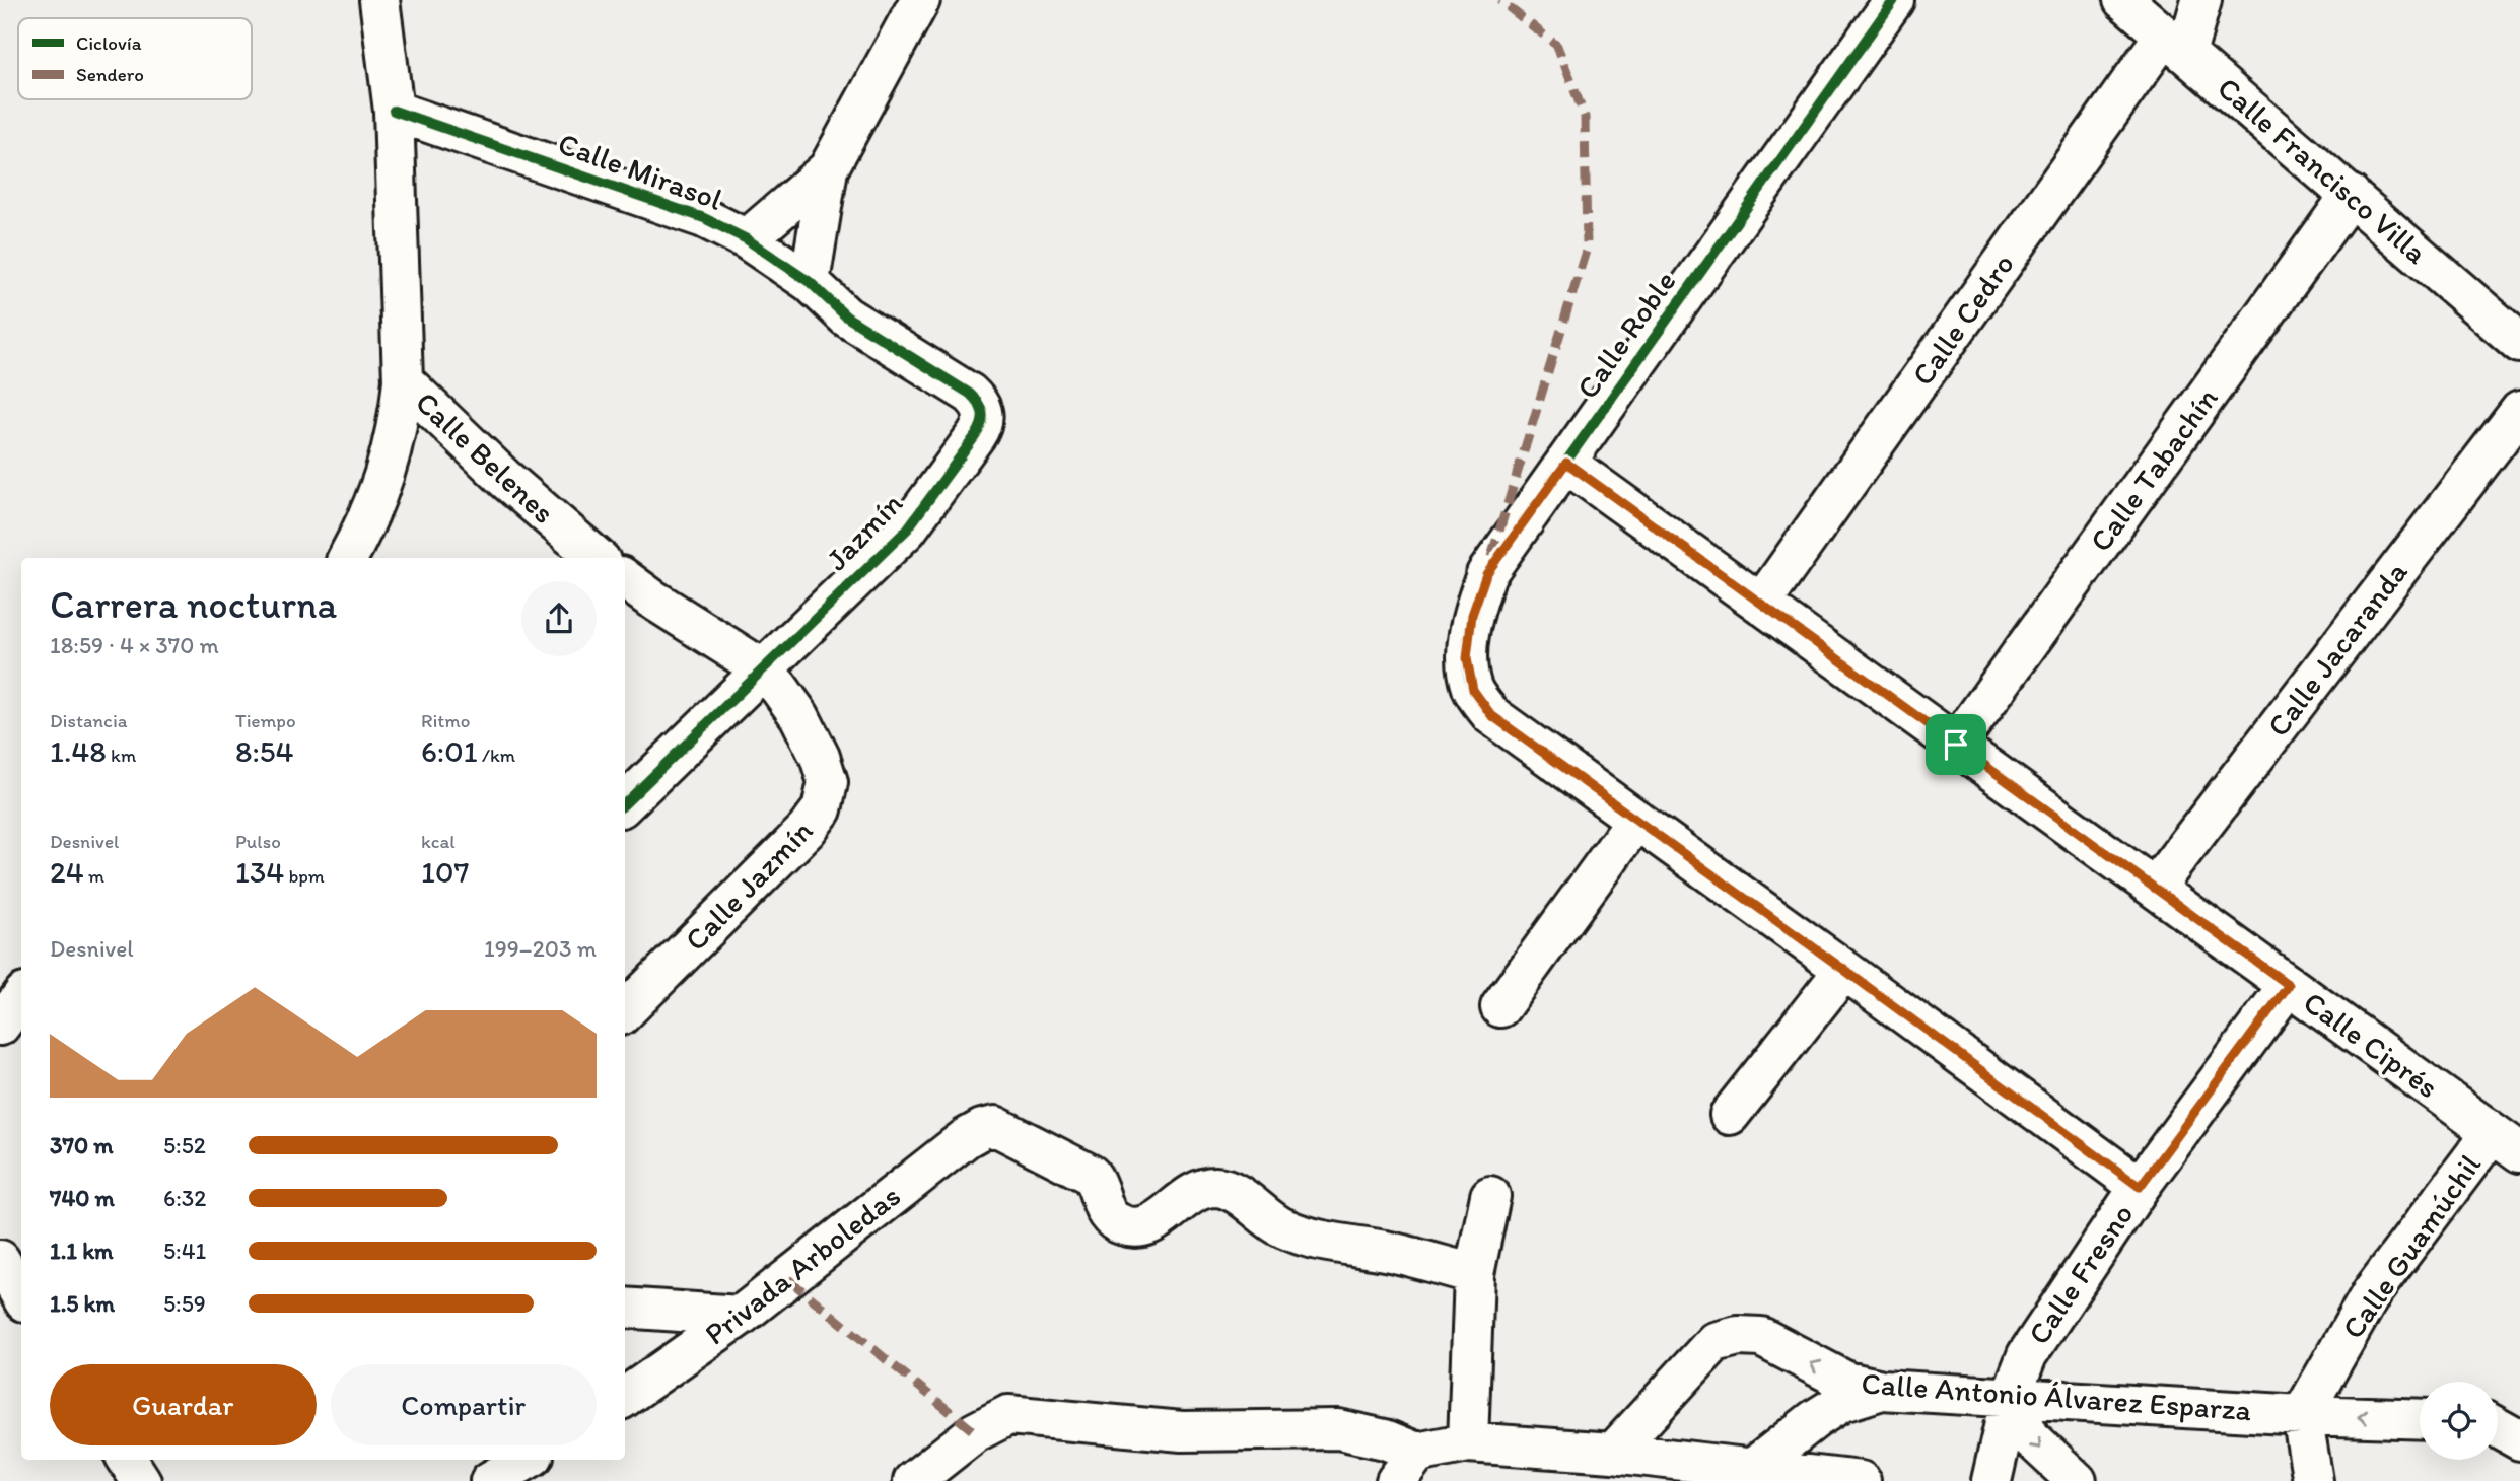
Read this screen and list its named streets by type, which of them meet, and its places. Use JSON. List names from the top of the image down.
{
  "streets": {
    "street": [
      "Calle Francisco Villa",
      "Calle Mirasol",
      "Calle Cedro",
      "Calle Roble",
      "Calle Belenes",
      "Calle Tabachín",
      "Jazmín",
      "Calle Jacaranda",
      "Calle Jazmín",
      "Calle Ciprés",
      "Calle Guamúchil",
      "Privada Arboledas",
      "Calle Fresno",
      "Calle Antonio Álvarez Esparza"
    ]
  },
  "crossings": [
    ["Calle Francisco Villa", "Calle Cedro"],
    ["Calle Francisco Villa", "Calle Tabachín"],
    ["Calle Mirasol", "Jazmín"],
    ["Calle Cedro", "Calle Ciprés"],
    ["Calle Roble", "Calle Ciprés"],
    ["Calle Tabachín", "Calle Ciprés"],
    ["Jazmín", "Calle Jazmín"],
    ["Calle Jacaranda", "Calle Ciprés"],
    ["Calle Ciprés", "Calle Guamúchil"],
    ["Calle Ciprés", "Calle Fresno"],
    ["Calle Guamúchil", "Calle Antonio Álvarez Esparza"],
    ["Calle Fresno", "Calle Antonio Álvarez Esparza"]
  ],
  "legend": ["Ciclovía", "Sendero"],
  "page": {
    "heading": ["Carrera nocturna", "18:59 · 4 × 370 m"],
    "stats": [
      ["Distancia", "1.48 km"],
      ["Tiempo", "8:54"],
      ["Ritmo", "6:01 /km"],
      ["Desnivel", "24 m"],
      ["Pulso", "134 bpm"],
      ["kcal", "107"]
    ],
    "chart": ["Desnivel", "199–203 m"],
    "list": [
      {
        "name": "370 m",
        "note": "5:52"
      },
      {
        "name": "740 m",
        "note": "6:32"
      },
      {
        "name": "1.1 km",
        "note": "5:41"
      },
      {
        "name": "1.5 km",
        "note": "5:59"
      }
    ],
    "buttons": ["Guardar", "Compartir"]
  }
}
